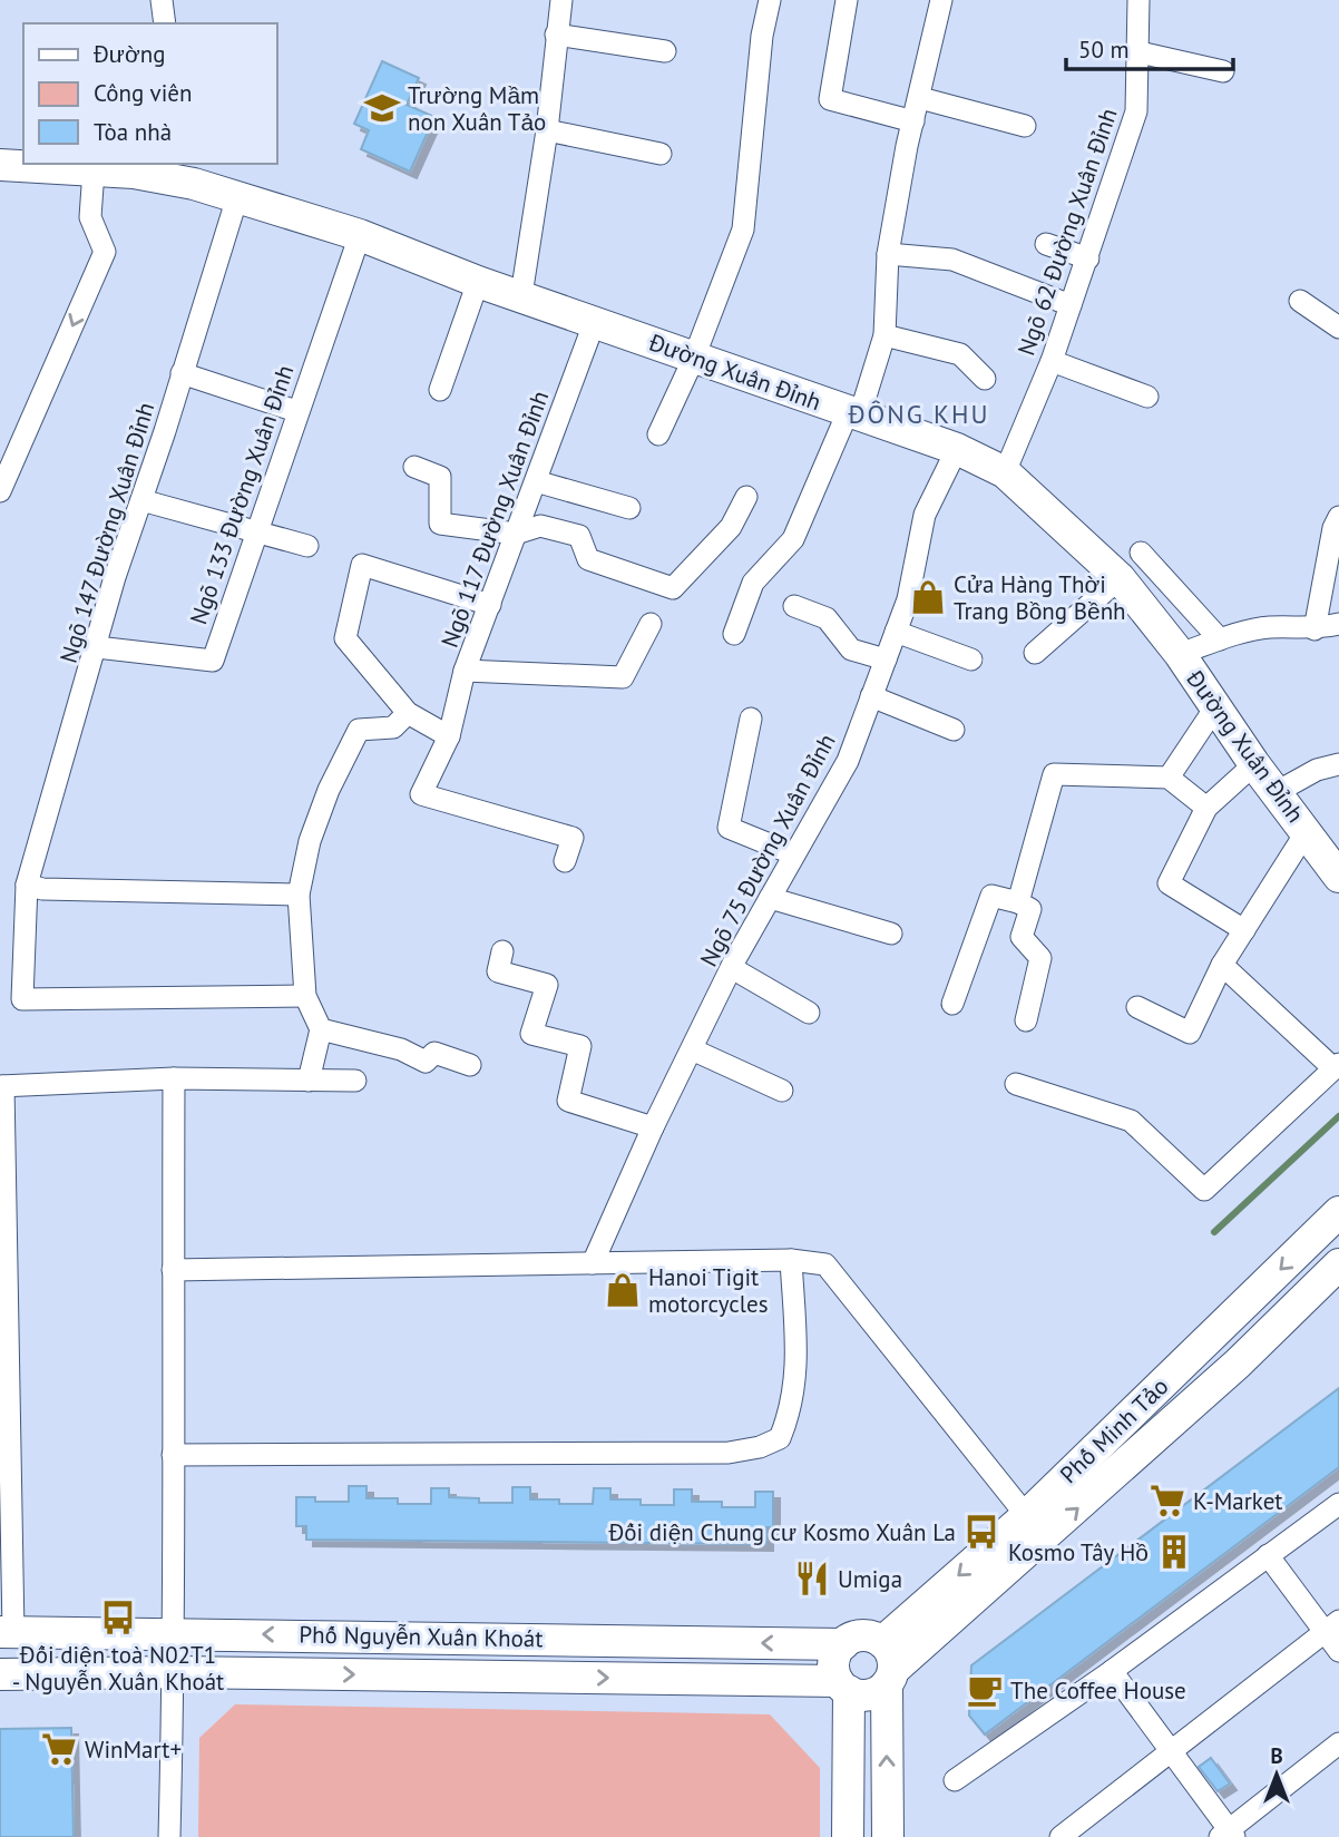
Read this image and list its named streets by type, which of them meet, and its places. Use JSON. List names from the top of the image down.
{
  "streets": {
    "street": [
      "Ngõ 62 Đường Xuân Đỉnh",
      "Đường Xuân Đỉnh",
      "Ngõ 133 Đường Xuân Đỉnh",
      "Ngõ 117 Đường Xuân Đỉnh",
      "Ngõ 147 Đường Xuân Đỉnh",
      "Ngõ 75 Đường Xuân Đỉnh",
      "Phố Minh Tảo",
      "Phố Nguyễn Xuân Khoát"
    ]
  },
  "crossings": [
    ["Ngõ 62 Đường Xuân Đỉnh", "Đường Xuân Đỉnh"],
    ["Đường Xuân Đỉnh", "Ngõ 133 Đường Xuân Đỉnh"],
    ["Đường Xuân Đỉnh", "Ngõ 117 Đường Xuân Đỉnh"],
    ["Đường Xuân Đỉnh", "Ngõ 147 Đường Xuân Đỉnh"],
    ["Đường Xuân Đỉnh", "Ngõ 75 Đường Xuân Đỉnh"],
    ["Ngõ 133 Đường Xuân Đỉnh", "Ngõ 147 Đường Xuân Đỉnh"],
    ["Phố Minh Tảo", "Phố Nguyễn Xuân Khoát"]
  ],
  "districts": ["ĐÔNG KHU"],
  "places": {
    "school or university": ["Trường Mầm non Xuân Tảo"],
    "shop": ["Cửa Hàng Thời Trang Bồng Bềnh", "Hanoi Tigit motorcycles"],
    "supermarket": ["K-Market", "WinMart+"],
    "bus stop": ["Đối diện Chung cư Kosmo Xuân La", "Đối diện toà N02T1 - Nguyễn Xuân Khoát"],
    "building": ["Kosmo Tây Hồ"],
    "restaurant": ["Umiga"],
    "cafe": ["The Coffee House"]
  },
  "legend": ["Đường", "Công viên", "Tòa nhà"],
  "scale_bar": "50 m",
  "north": "top"
}
